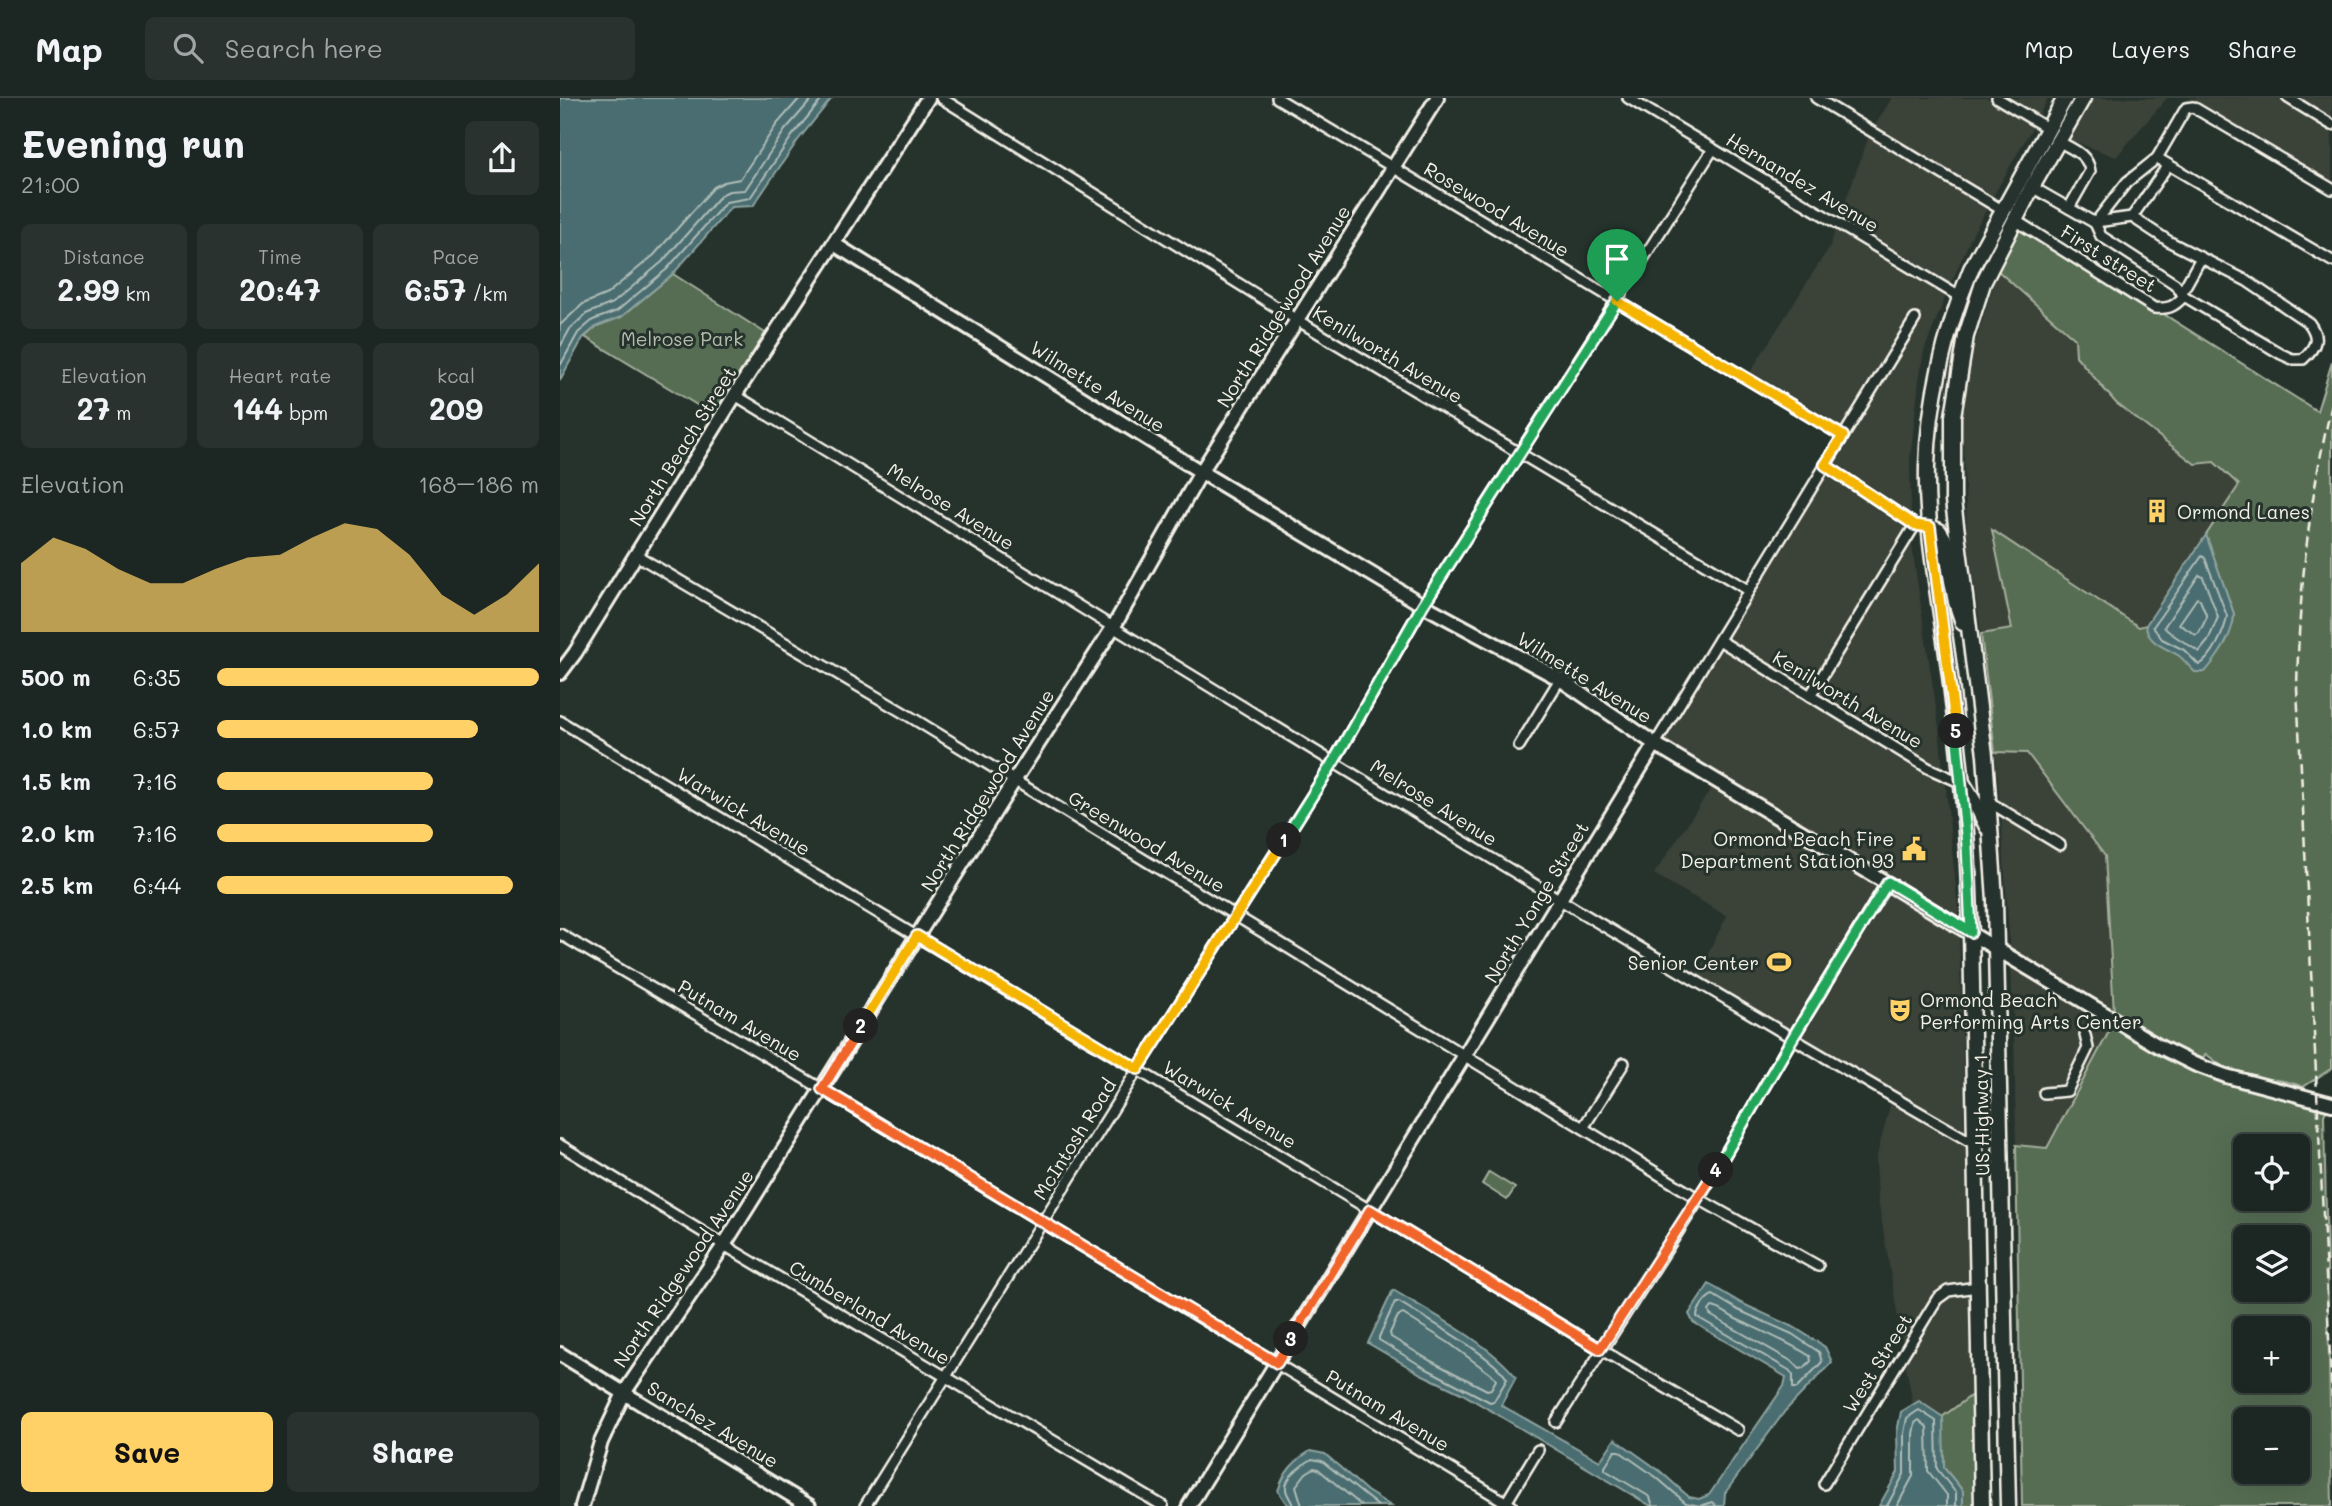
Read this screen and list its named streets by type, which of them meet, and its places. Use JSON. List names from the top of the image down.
{
  "streets": {
    "main road": ["US Highway 1"],
    "street": [
      "Hernandez Avenue",
      "Rosewood Avenue",
      "First street",
      "North Ridgewood Avenue",
      "Kenilworth Avenue",
      "Wilmette Avenue",
      "North Beach Street",
      "Melrose Avenue",
      "Warwick Avenue",
      "Greenwood Avenue",
      "North Yonge Street",
      "Putnam Avenue",
      "McIntosh Road",
      "Cumberland Avenue",
      "West Street",
      "Sanchez Avenue"
    ]
  },
  "crossings": [
    ["Hernandez Avenue", "McIntosh Road"],
    ["Rosewood Avenue", "North Ridgewood Avenue"],
    ["Rosewood Avenue", "North Yonge Street"],
    ["Rosewood Avenue", "McIntosh Road"],
    ["North Ridgewood Avenue", "Kenilworth Avenue"],
    ["North Ridgewood Avenue", "Wilmette Avenue"],
    ["North Ridgewood Avenue", "Melrose Avenue"],
    ["North Ridgewood Avenue", "Warwick Avenue"],
    ["North Ridgewood Avenue", "Greenwood Avenue"],
    ["North Ridgewood Avenue", "Putnam Avenue"],
    ["North Ridgewood Avenue", "Cumberland Avenue"],
    ["North Ridgewood Avenue", "Sanchez Avenue"],
    ["Kenilworth Avenue", "North Yonge Street"],
    ["Kenilworth Avenue", "US Highway 1"],
    ["Kenilworth Avenue", "McIntosh Road"],
    ["Wilmette Avenue", "North Beach Street"],
    ["Wilmette Avenue", "North Yonge Street"],
    ["Wilmette Avenue", "US Highway 1"],
    ["Wilmette Avenue", "McIntosh Road"],
    ["North Beach Street", "Melrose Avenue"],
    ["North Beach Street", "Greenwood Avenue"],
    ["Melrose Avenue", "North Yonge Street"],
    ["Melrose Avenue", "US Highway 1"],
    ["Melrose Avenue", "McIntosh Road"],
    ["Warwick Avenue", "North Yonge Street"],
    ["Warwick Avenue", "McIntosh Road"],
    ["Greenwood Avenue", "North Yonge Street"],
    ["Greenwood Avenue", "McIntosh Road"],
    ["North Yonge Street", "Putnam Avenue"],
    ["Putnam Avenue", "McIntosh Road"],
    ["US Highway 1", "West Street"],
    ["McIntosh Road", "Cumberland Avenue"]
  ],
  "parks": ["Melrose Park"],
  "places": {
    "building": ["Ormond Lanes"],
    "public building": ["Ormond Beach Fire Department Station 93"],
    "sports": ["Senior Center"],
    "theatre": ["Ormond Beach Performing Arts Center"]
  },
  "page": {
    "header": "Map",
    "search": "Search here",
    "nav": ["Map", "Layers", "Share"],
    "heading": ["Evening run", "21:00"],
    "stats": [
      ["Distance", "2.99 km"],
      ["Time", "20:47"],
      ["Pace", "6:57 /km"],
      ["Elevation", "27 m"],
      ["Heart rate", "144 bpm"],
      ["kcal", "209"]
    ],
    "chart": ["Elevation", "168–186 m"],
    "list": [
      {
        "name": "500 m",
        "note": "6:35"
      },
      {
        "name": "1.0 km",
        "note": "6:57"
      },
      {
        "name": "1.5 km",
        "note": "7:16"
      },
      {
        "name": "2.0 km",
        "note": "7:16"
      },
      {
        "name": "2.5 km",
        "note": "6:44"
      }
    ],
    "pins": [
      "5",
      "1",
      "2",
      "4",
      "3"
    ],
    "map_buttons": ["+", "−"],
    "buttons": ["Save", "Share"]
  }
}
